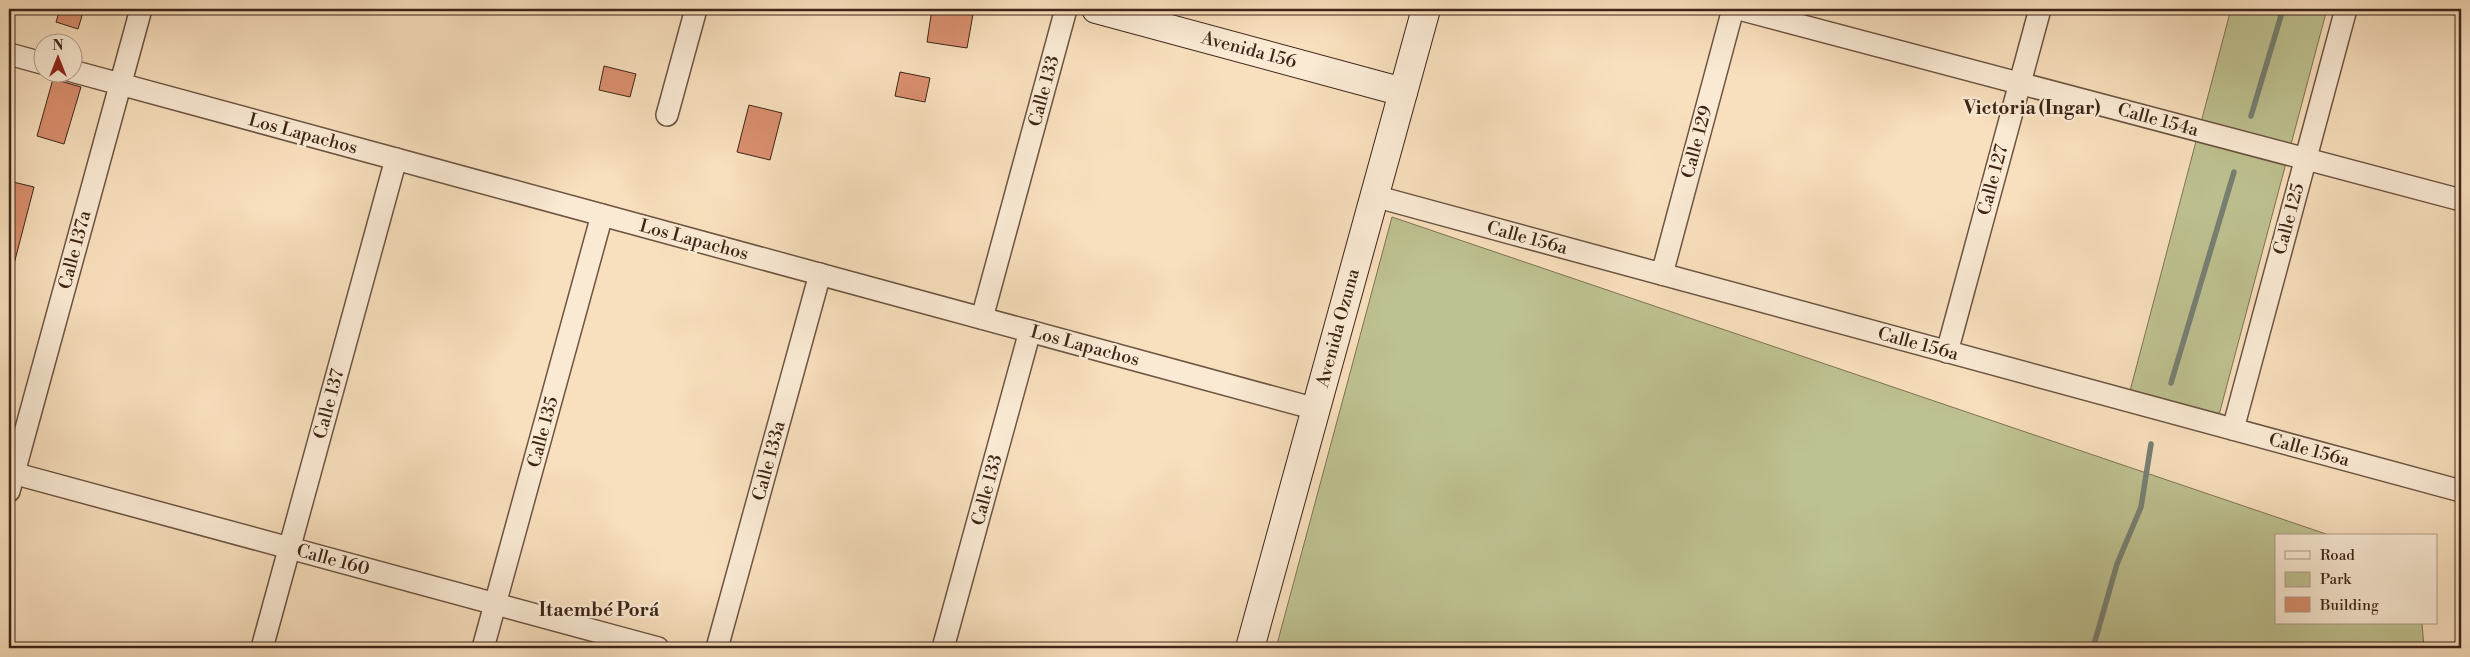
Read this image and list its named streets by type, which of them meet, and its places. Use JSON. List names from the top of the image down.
{
  "streets": {
    "main road": ["Avenida 156", "Avenida Ozuna"],
    "street": [
      "Calle 133",
      "Calle 154a",
      "Los Lapachos",
      "Calle 129",
      "Calle 127",
      "Calle 125",
      "Calle 156a",
      "Calle 137a",
      "Calle 137",
      "Calle 135",
      "Calle 133a",
      "Calle 160"
    ]
  },
  "crossings": [
    ["Avenida 156", "Avenida Ozuna"],
    ["Calle 133", "Los Lapachos"],
    ["Calle 154a", "Calle 127"],
    ["Calle 154a", "Calle 125"],
    ["Los Lapachos", "Calle 137a"],
    ["Los Lapachos", "Avenida Ozuna"],
    ["Los Lapachos", "Calle 137"],
    ["Los Lapachos", "Calle 135"],
    ["Los Lapachos", "Calle 133a"],
    ["Calle 129", "Calle 156a"],
    ["Calle 127", "Calle 156a"],
    ["Calle 125", "Calle 156a"],
    ["Calle 156a", "Avenida Ozuna"],
    ["Calle 137a", "Calle 160"],
    ["Calle 137", "Calle 160"],
    ["Calle 135", "Calle 160"]
  ],
  "districts": ["Victoria (Ingar)", "Itaembé Porá"],
  "legend": ["Road", "Park", "Building"],
  "north": "top"
}
